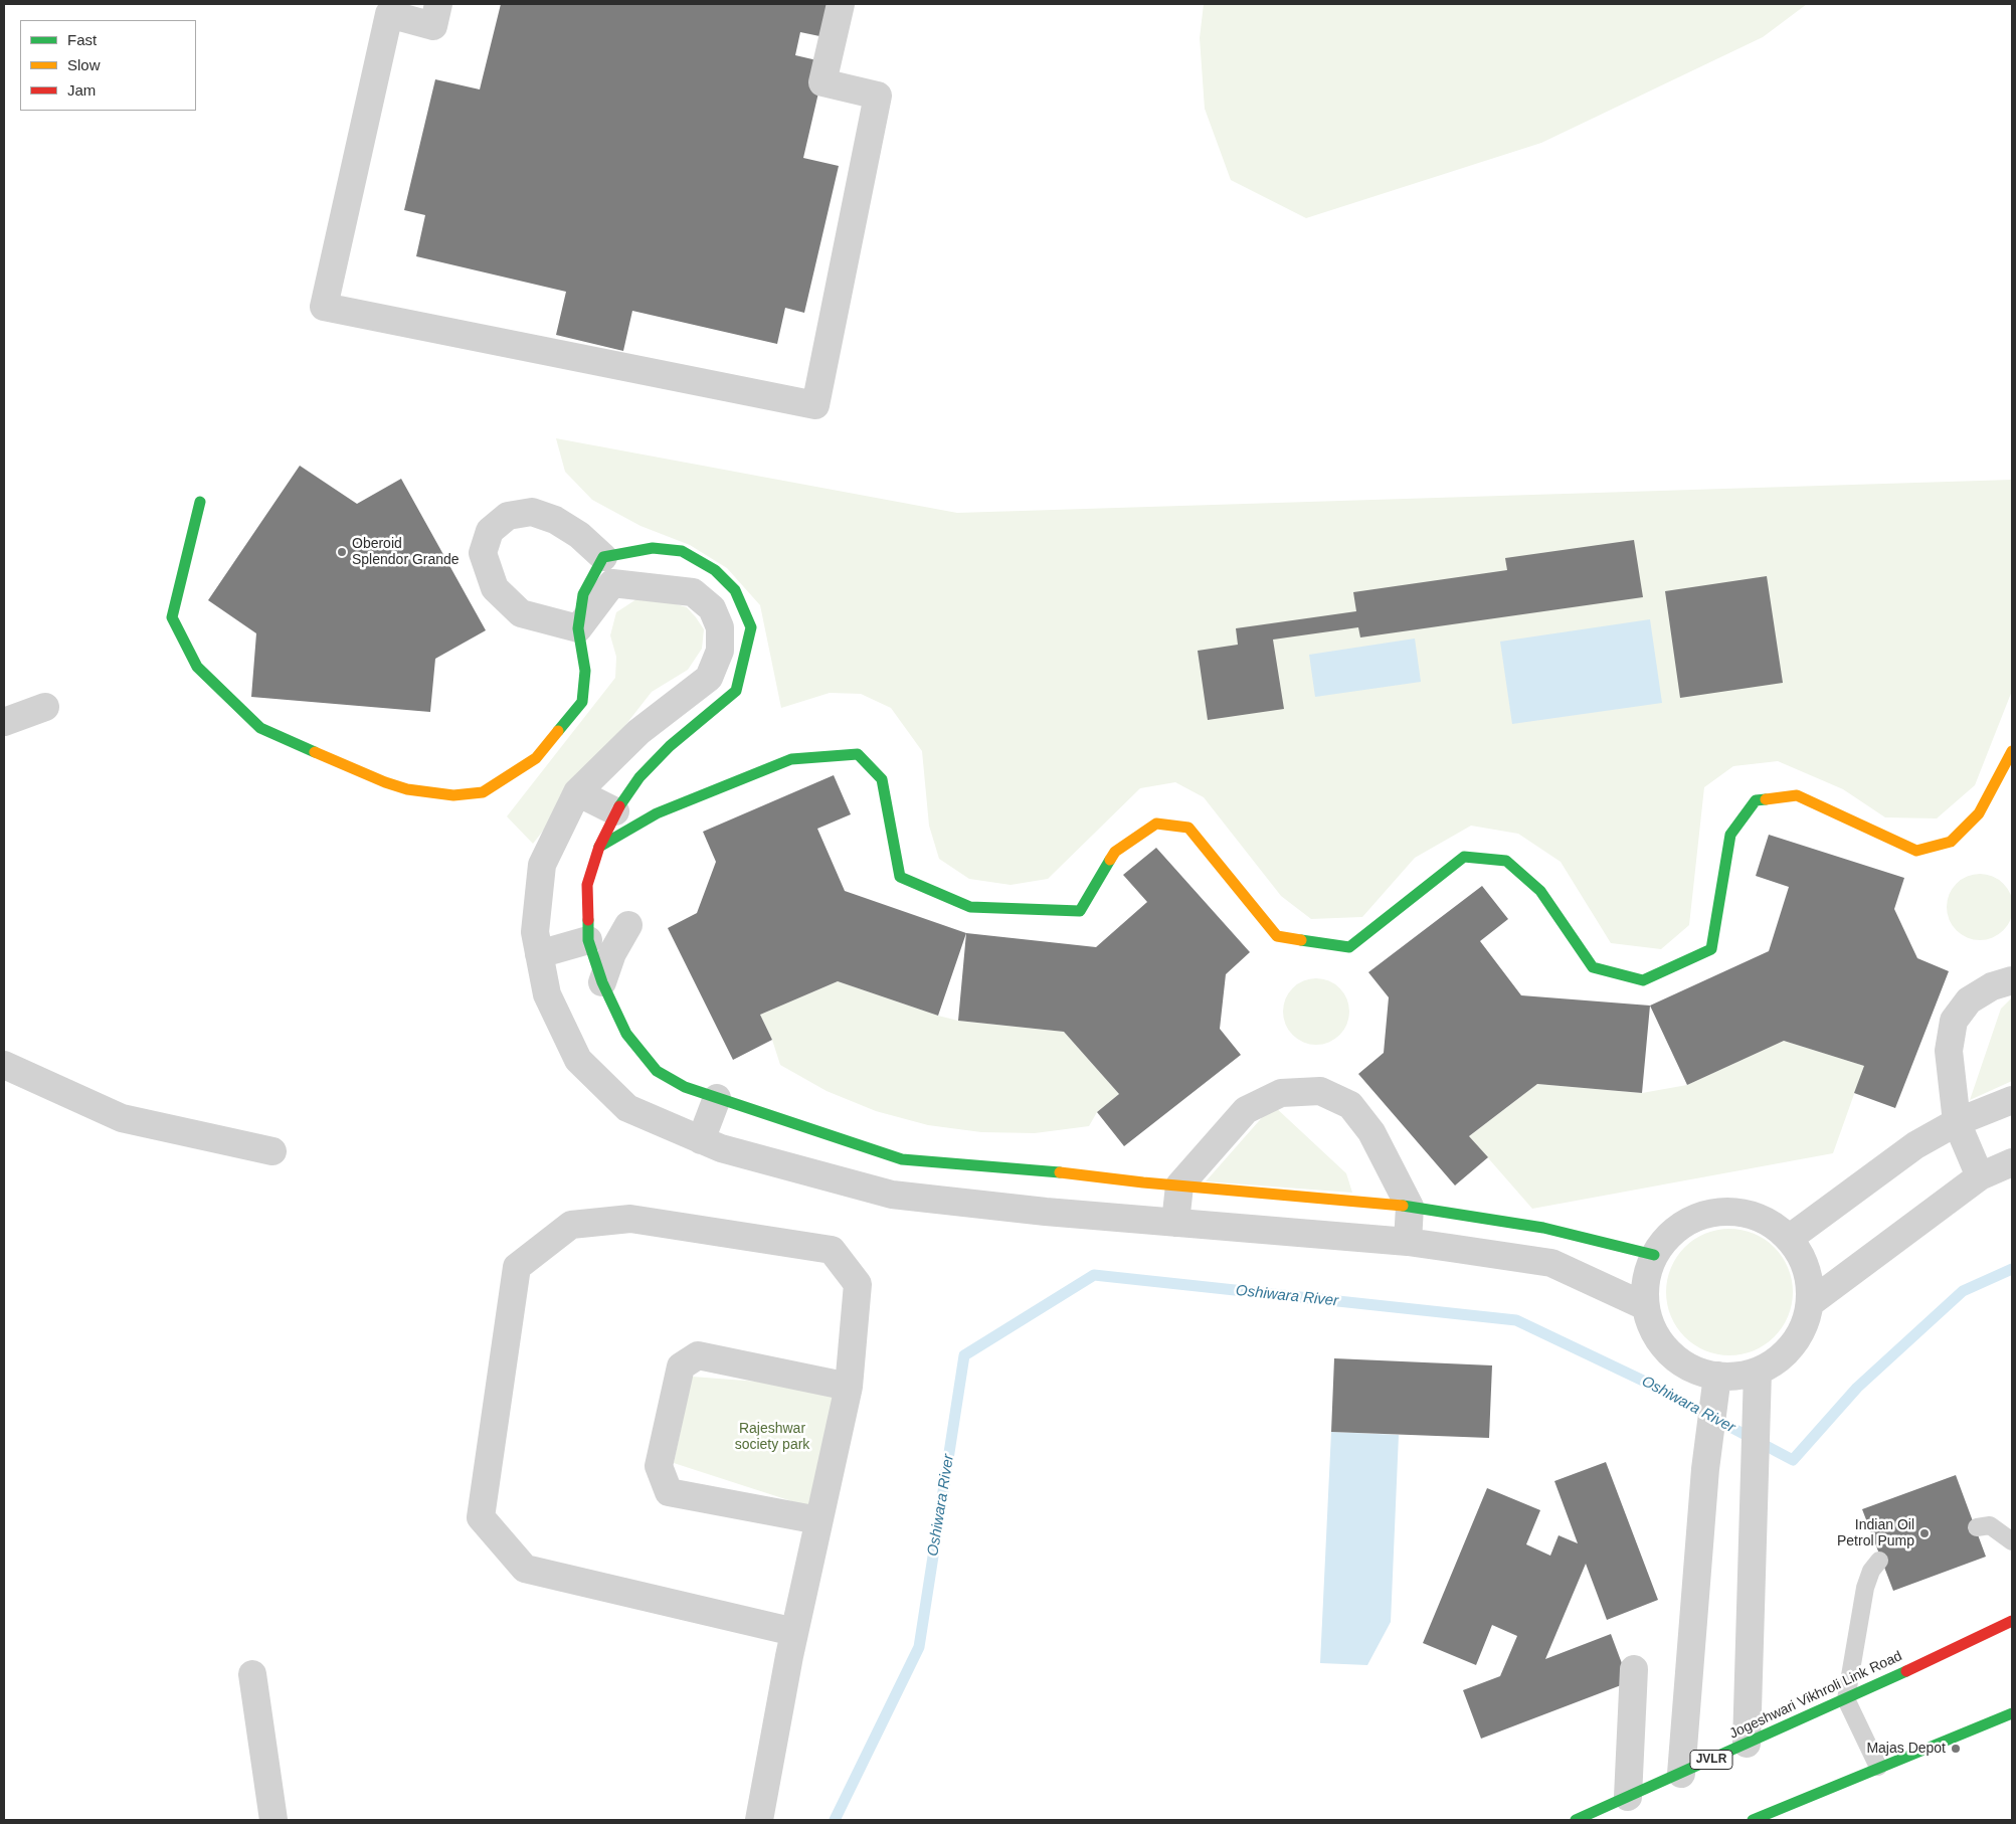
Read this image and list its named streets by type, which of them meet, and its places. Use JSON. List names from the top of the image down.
{
  "streets": {
    "street": ["Jogeshwari Vikhroli Link Road", "JVLR"]
  },
  "water": ["Oshiwara River"],
  "parks": ["Rajeshwar society park"],
  "places": ["Oberoid Splendor Grande", "Indian Oil Petrol Pump", "Majas Depot"],
  "legend": ["Fast", "Slow", "Jam"]
}
